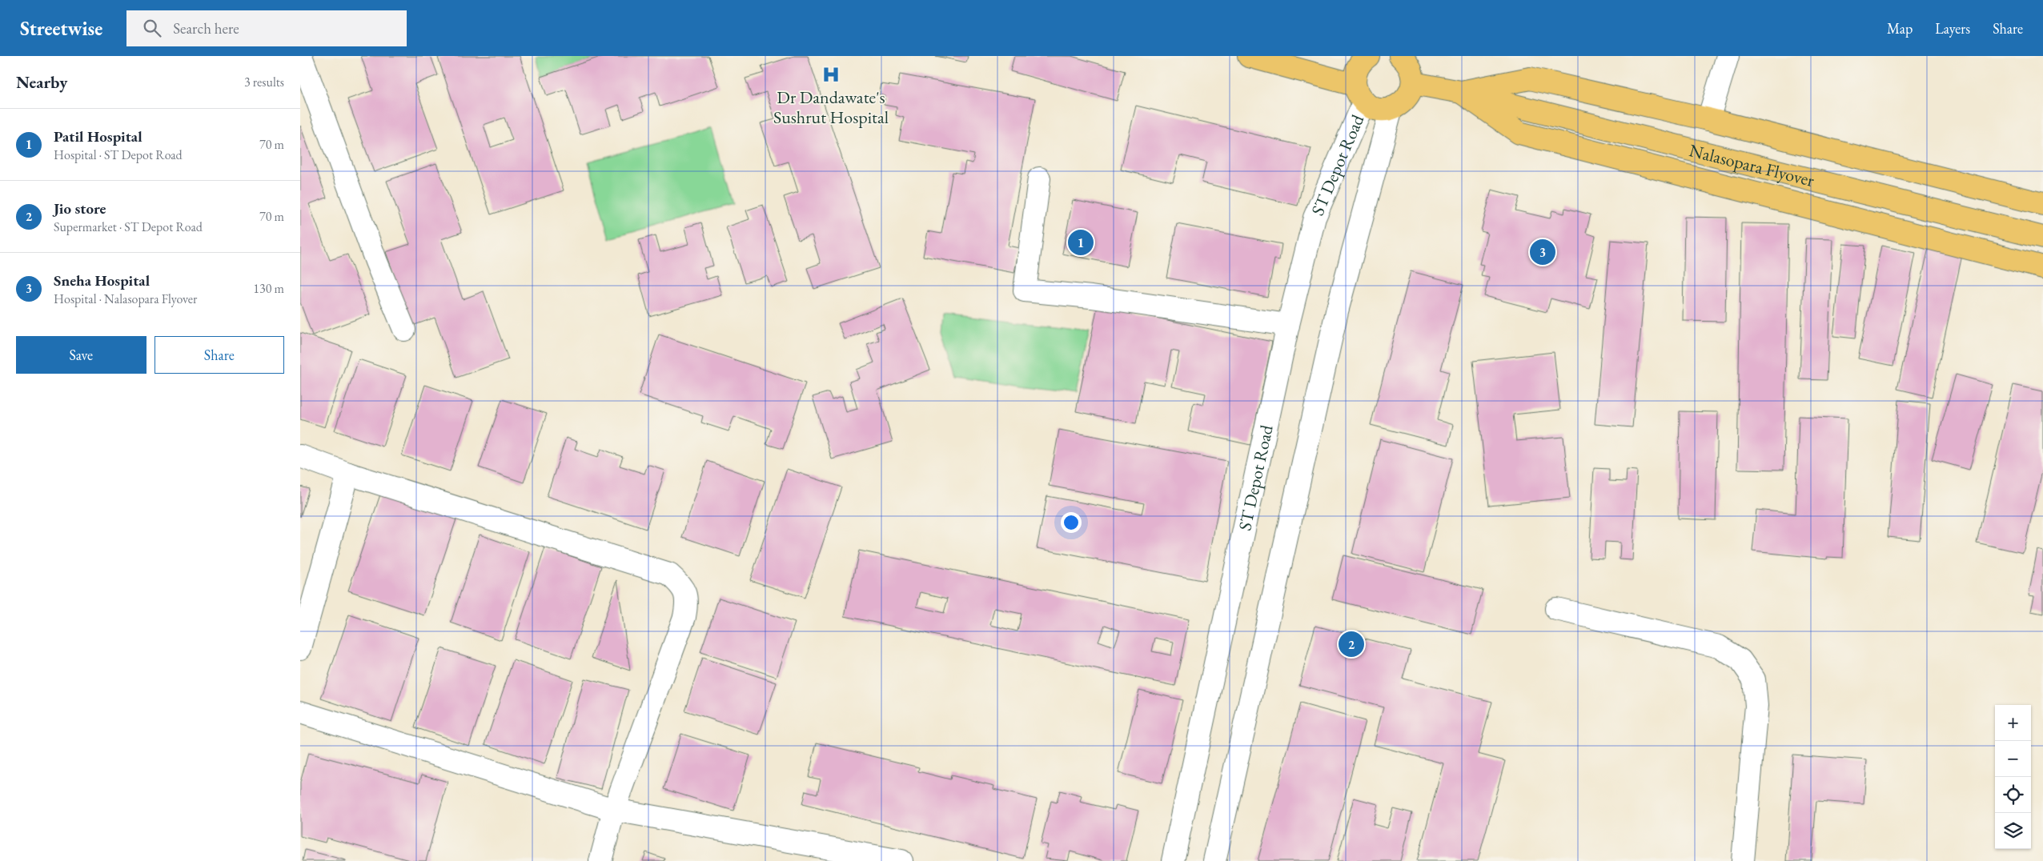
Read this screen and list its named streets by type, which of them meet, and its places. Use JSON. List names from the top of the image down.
{
  "streets": {
    "main road": ["Nalasopara Flyover"],
    "street": ["ST Depot Road"]
  },
  "places": {
    "hospital": ["Dr Dandawate's Sushrut Hospital"]
  },
  "page": {
    "header": "Streetwise",
    "search": "Search here",
    "nav": ["Map", "Layers", "Share"],
    "heading": ["Nearby", "3 results"],
    "list": [
      {
        "mark": "1",
        "name": "Patil Hospital",
        "note": "Hospital · ST Depot Road",
        "value": "70 m"
      },
      {
        "mark": "2",
        "name": "Jio store",
        "note": "Supermarket · ST Depot Road",
        "value": "70 m"
      },
      {
        "mark": "3",
        "name": "Sneha Hospital",
        "note": "Hospital · Nalasopara Flyover",
        "value": "130 m"
      }
    ],
    "pins": ["1", "3", "2"],
    "buttons": ["Save", "Share"],
    "map_buttons": ["+", "−"]
  }
}
